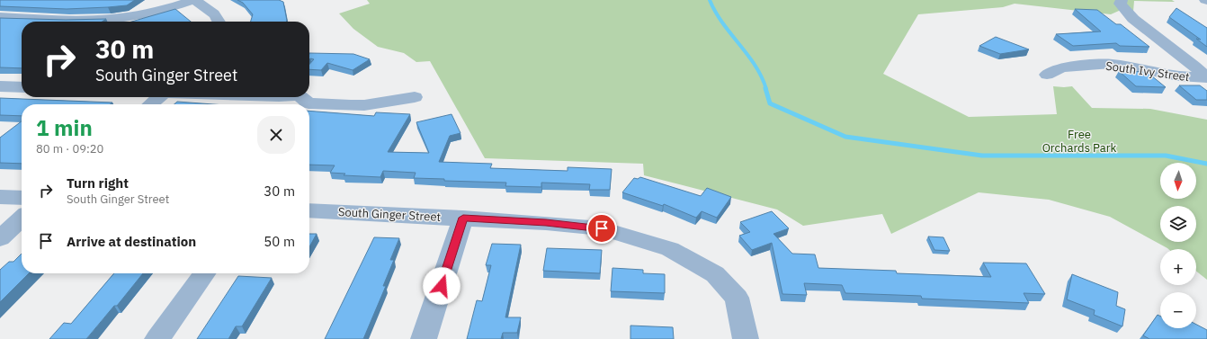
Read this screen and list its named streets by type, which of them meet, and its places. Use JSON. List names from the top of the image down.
{
  "streets": {
    "street": ["South Ivy Street", "South Ginger Street"]
  },
  "parks": ["Free Orchards Park"],
  "north": "bottom",
  "page": {
    "turn": ["30 m", "South Ginger Street"],
    "heading": ["1 min", "80 m · 09:20"],
    "map_buttons": ["+", "−"],
    "list": [
      {
        "name": "Turn right",
        "note": "South Ginger Street",
        "value": "30 m"
      },
      {
        "name": "Arrive at destination",
        "value": "50 m"
      }
    ]
  }
}
